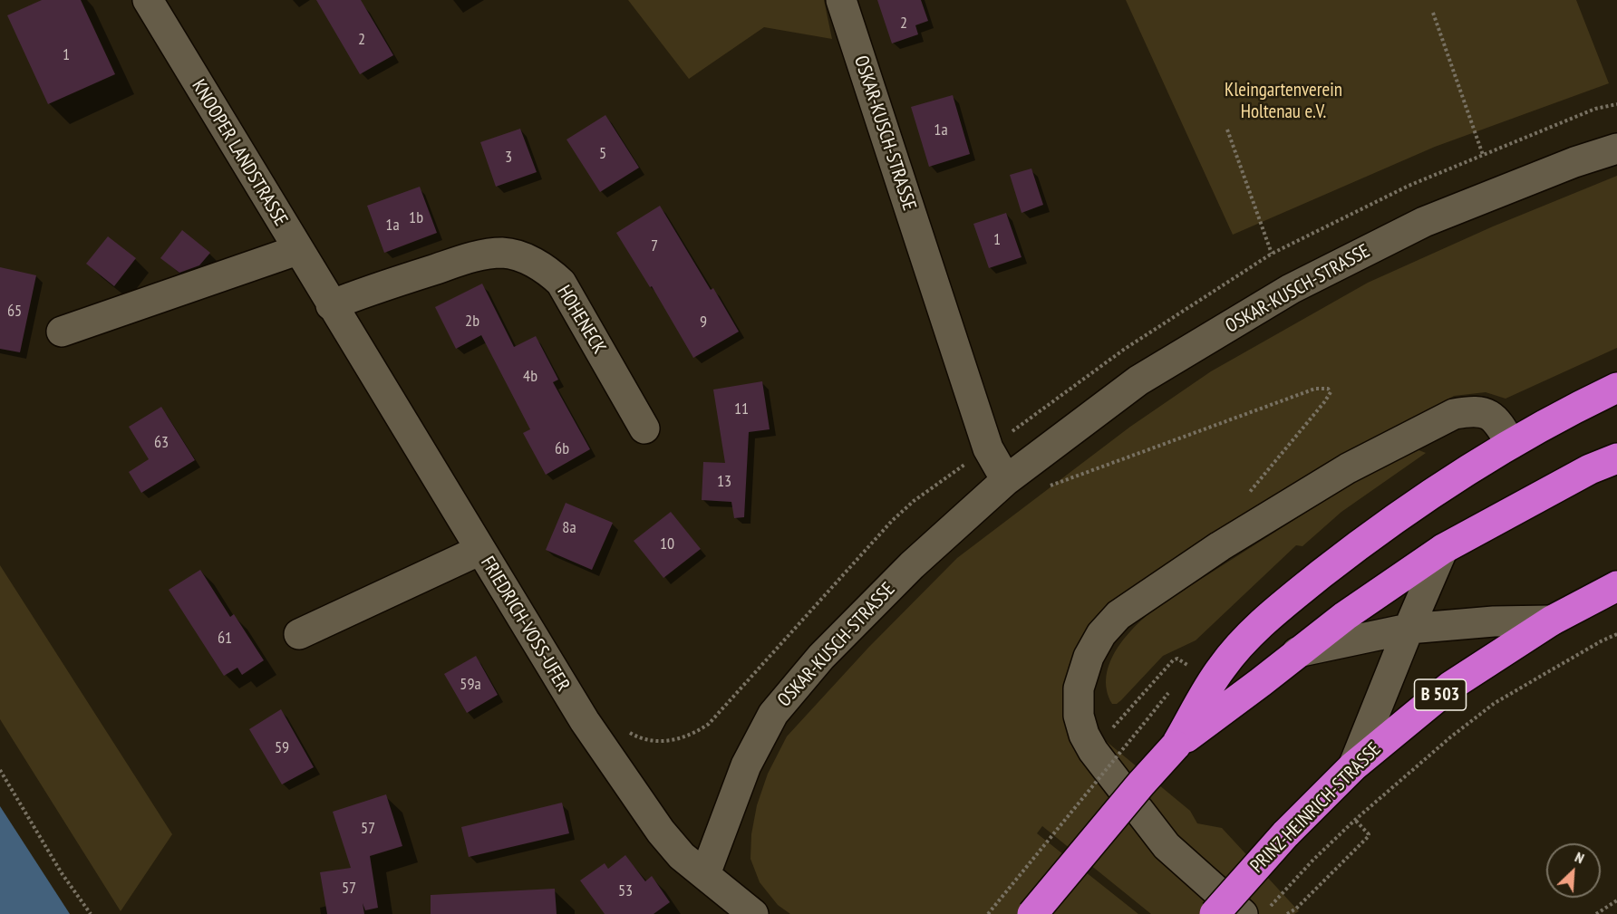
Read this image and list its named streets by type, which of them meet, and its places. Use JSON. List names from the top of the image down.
{
  "streets": {
    "highway": ["B 503", "PRINZ-HEINRICH-STRASSE"],
    "street": [
      "OSKAR-KUSCH-STRASSE",
      "KNOOPER LANDSTRASSE",
      "HOHENECK",
      "FRIEDRICH-VOSS-UFER"
    ]
  },
  "crossings": [
    ["OSKAR-KUSCH-STRASSE", "FRIEDRICH-VOSS-UFER"],
    ["KNOOPER LANDSTRASSE", "HOHENECK"],
    ["KNOOPER LANDSTRASSE", "FRIEDRICH-VOSS-UFER"],
    ["HOHENECK", "FRIEDRICH-VOSS-UFER"]
  ],
  "parks": ["Kleingartenverein Holtenau e.V."],
  "house_numbers": [
    "2",
    "2",
    "1",
    "1a",
    "5",
    "3",
    "1b",
    "1a",
    "1",
    "7",
    "65",
    "2b",
    "9",
    "4b",
    "11",
    "63",
    "6b",
    "13",
    "8a",
    "10",
    "61",
    "59a",
    "59",
    "57",
    "57",
    "53"
  ],
  "north": "top right"
}
